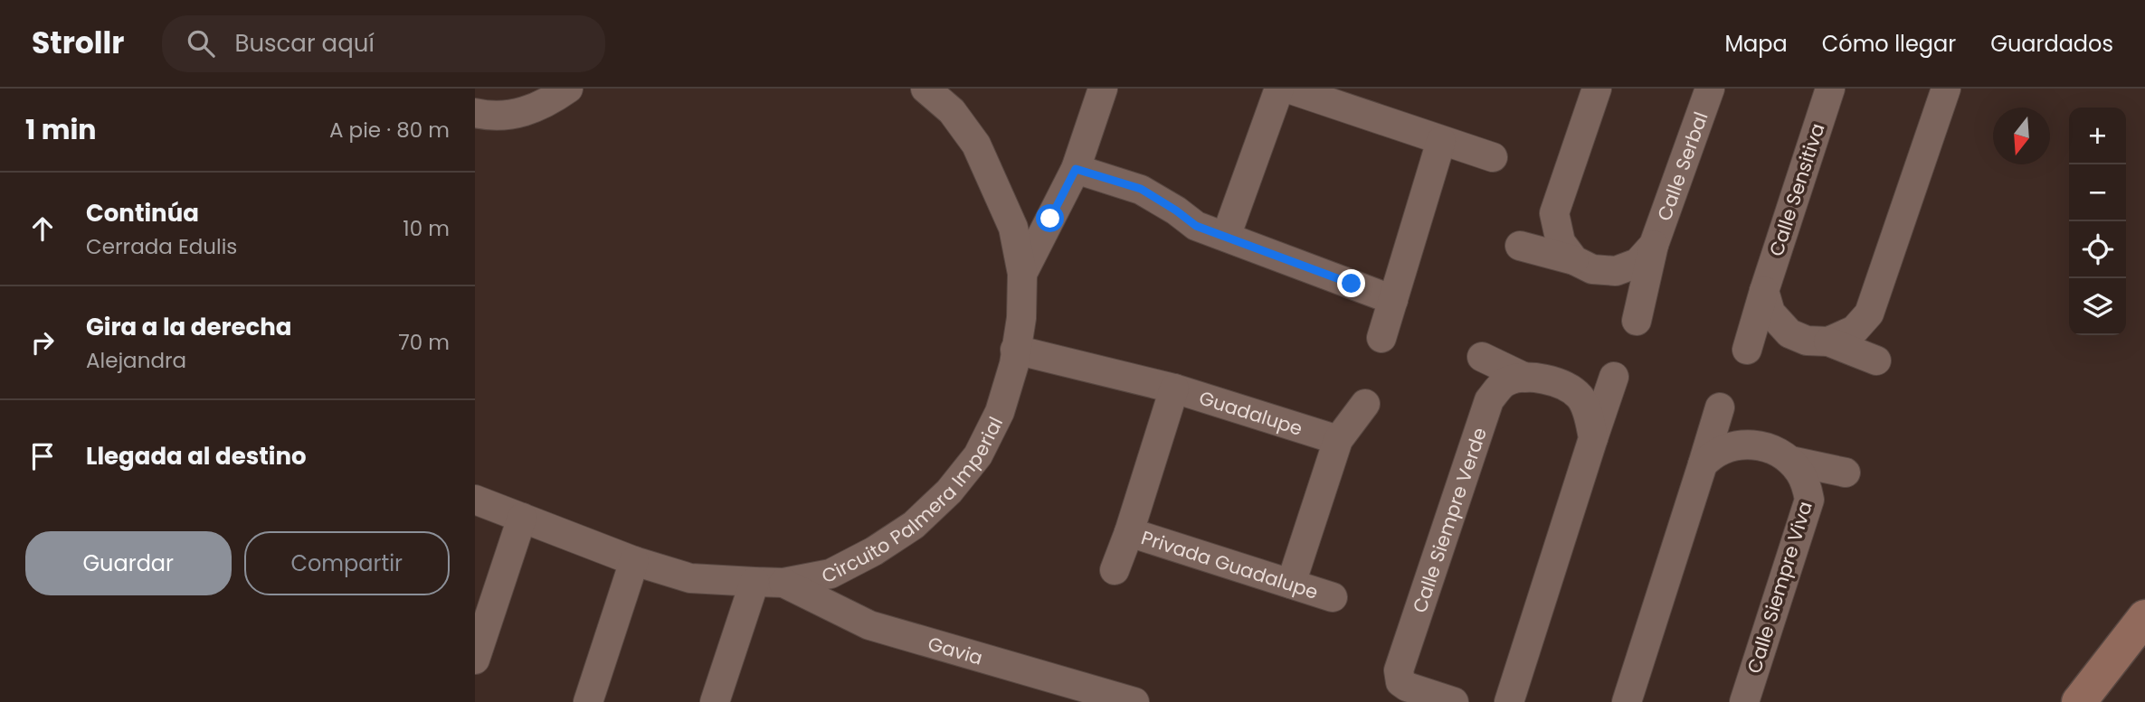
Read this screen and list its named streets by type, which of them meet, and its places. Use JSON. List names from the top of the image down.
{
  "streets": {
    "street": [
      "Calle Serbal",
      "Calle Sensitiva",
      "Guadalupe",
      "Circuito Palmera Imperial",
      "Calle Siempre Verde",
      "Privada Guadalupe",
      "Calle Siempre Viva",
      "Gavia"
    ]
  },
  "crossings": [
    ["Guadalupe", "Circuito Palmera Imperial"],
    ["Circuito Palmera Imperial", "Gavia"]
  ],
  "north": "bottom",
  "page": {
    "header": "Strollr",
    "search": "Buscar aquí",
    "nav": ["Mapa", "Cómo llegar", "Guardados"],
    "heading": ["1 min", "A pie · 80 m"],
    "map_buttons": ["+", "−"],
    "list": [
      ["Continúa", "Cerrada Edulis", "10 m"],
      ["Gira a la derecha", "Alejandra", "70 m"],
      "Llegada al destino"
    ],
    "buttons": ["Guardar", "Compartir"]
  }
}
